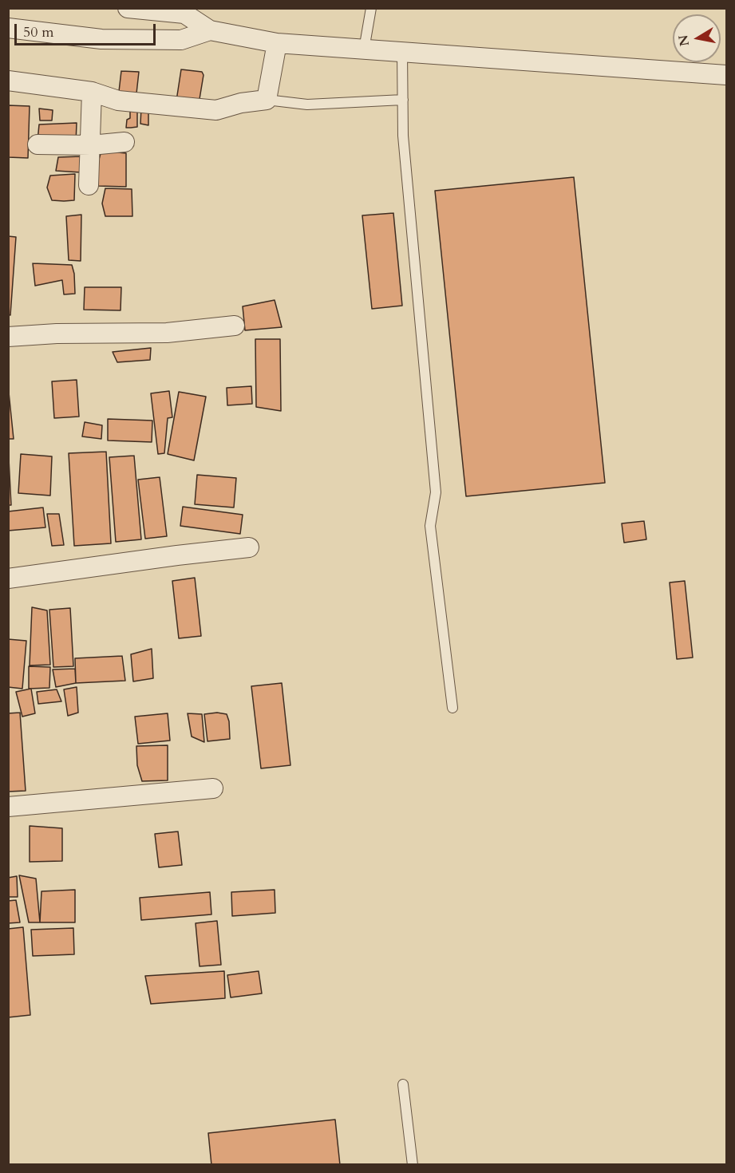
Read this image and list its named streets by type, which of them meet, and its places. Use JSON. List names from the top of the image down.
{
  "scale_bar": "50 m",
  "north": "left"
}
